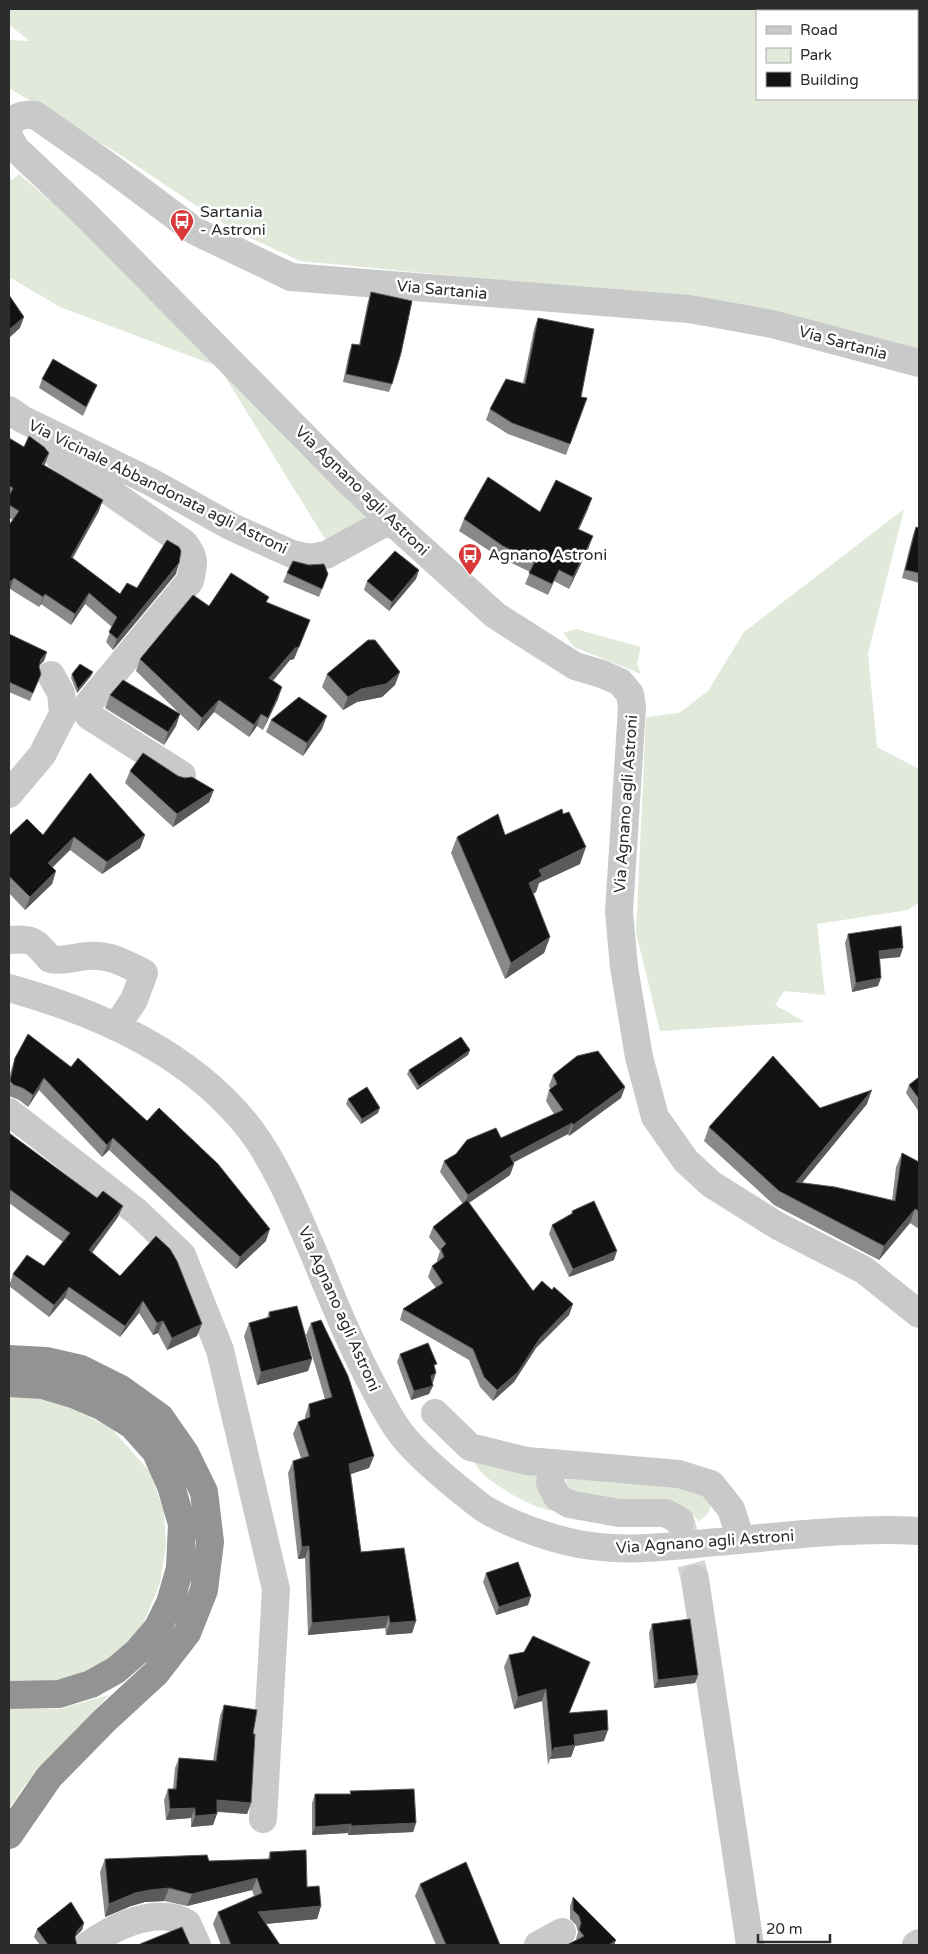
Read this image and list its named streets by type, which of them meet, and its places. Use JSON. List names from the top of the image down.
{
  "streets": {
    "street": ["Via Sartania", "Via Vicinale Abbandonata agli Astroni", "Via Agnano agli Astroni"]
  },
  "crossings": [
    ["Via Sartania", "Via Agnano agli Astroni"],
    ["Via Vicinale Abbandonata agli Astroni", "Via Agnano agli Astroni"]
  ],
  "places": {
    "bus stop": ["Sartania - Astroni", "Agnano Astroni"]
  },
  "legend": ["Road", "Park", "Building"],
  "scale_bar": "20 m"
}
